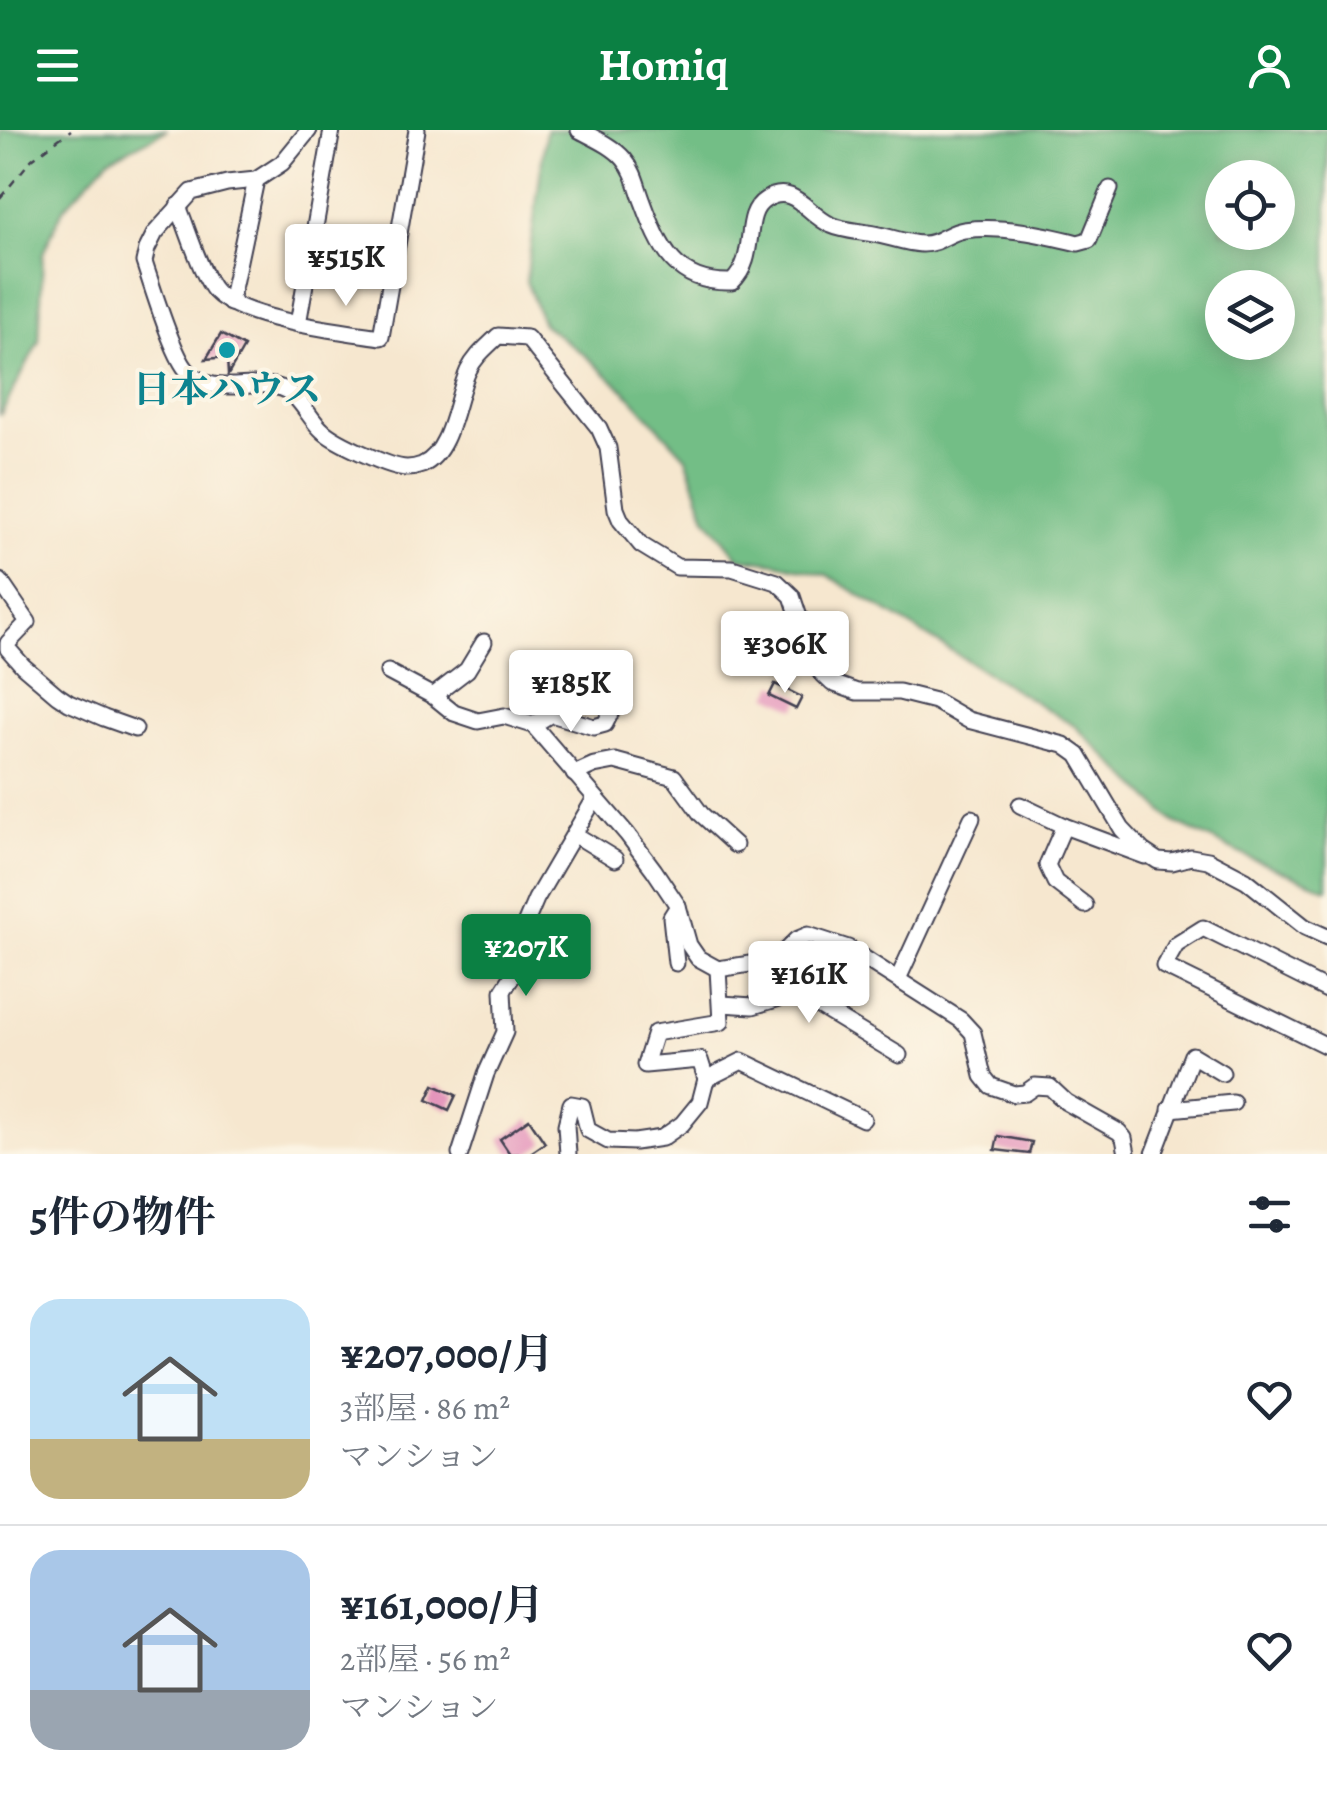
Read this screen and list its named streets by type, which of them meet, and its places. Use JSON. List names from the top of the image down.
{
  "places": ["日本ハウス"],
  "page": {
    "header": "Homiq",
    "price": [
      "¥515K",
      "¥306K",
      "¥185K",
      "¥207K",
      "¥161K"
    ],
    "heading": "5件の物件",
    "list": [
      {
        "name": "¥207,000/月",
        "note": "3部屋 · 86 m² · マンション"
      },
      {
        "name": "¥161,000/月",
        "note": "2部屋 · 56 m² · マンション"
      }
    ]
  }
}
